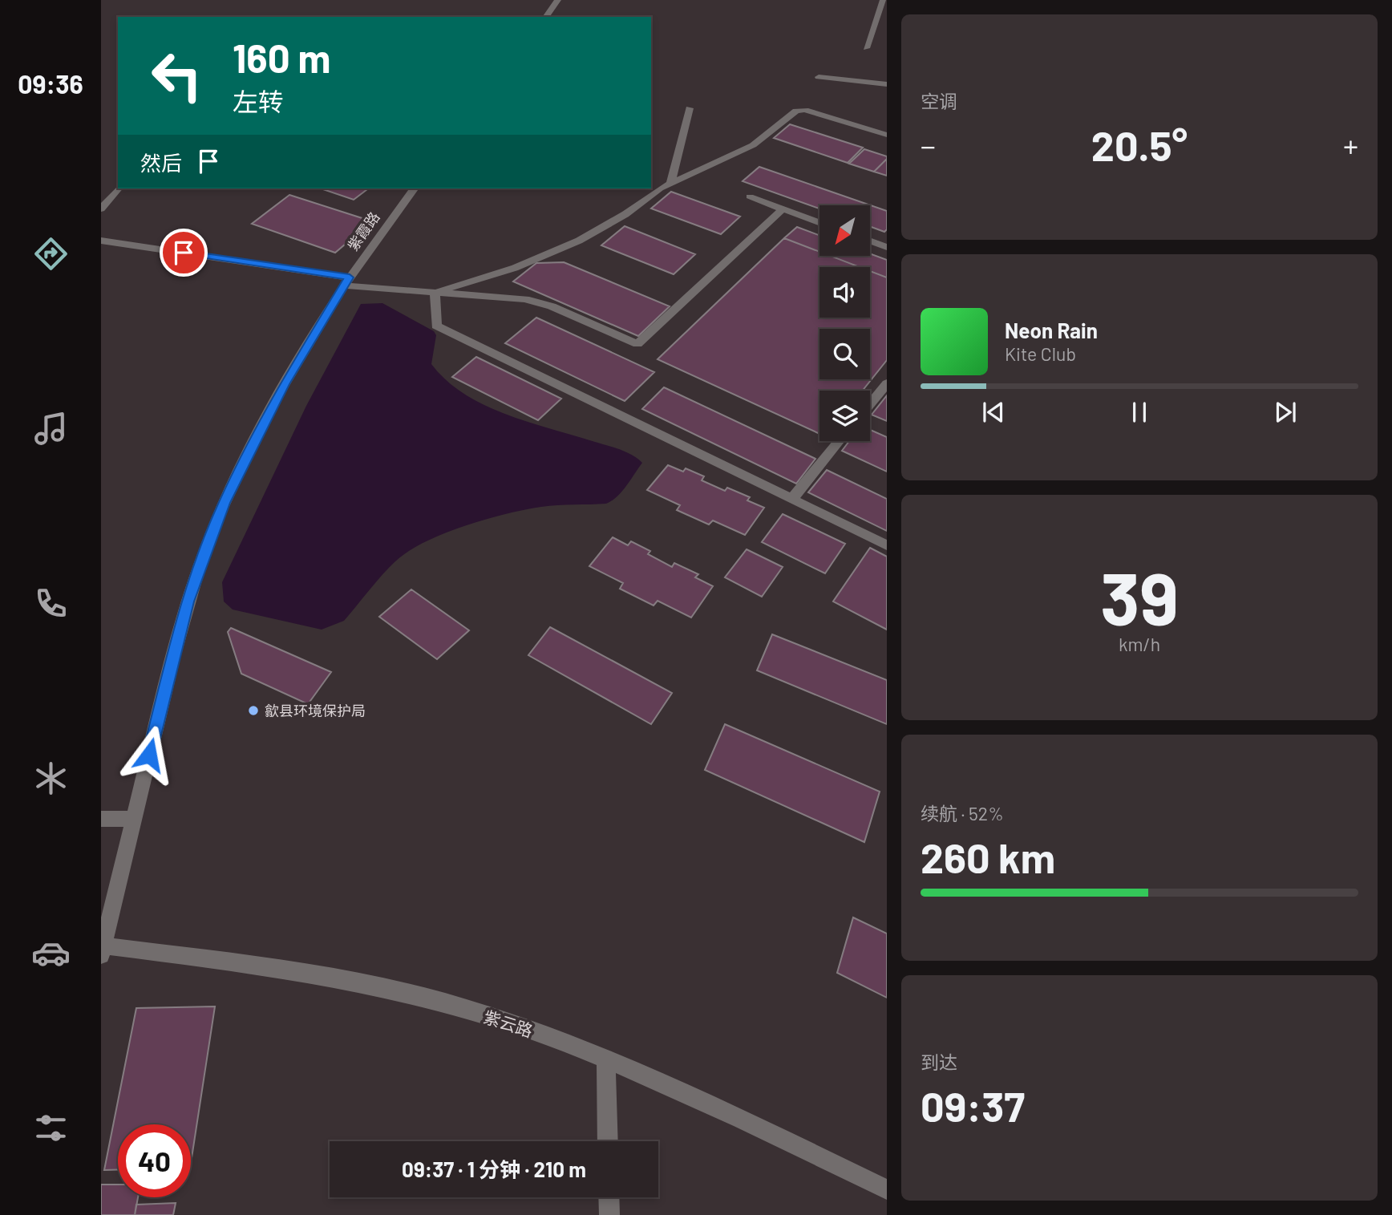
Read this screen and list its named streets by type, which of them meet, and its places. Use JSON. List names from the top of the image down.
{
  "streets": {
    "street": ["紫霞路", "紫云路"]
  },
  "crossings": [
    ["紫霞路", "紫云路"]
  ],
  "places": ["歙县环境保护局"],
  "north": "bottom left",
  "page": {
    "tabs": "09:36",
    "tile": [
      "空调",
      ["39", "km/h"],
      ["续航 · 52%", "260 km"],
      ["到达", "09:37"]
    ],
    "turn": ["160 m", "左转"],
    "heat": ["−", "20.5°", "+"],
    "then": "然后",
    "song": ["Neon Rain", "Kite Club"],
    "limit": "40",
    "trip": "09:37 · 1 分钟 · 210 m"
  }
}
